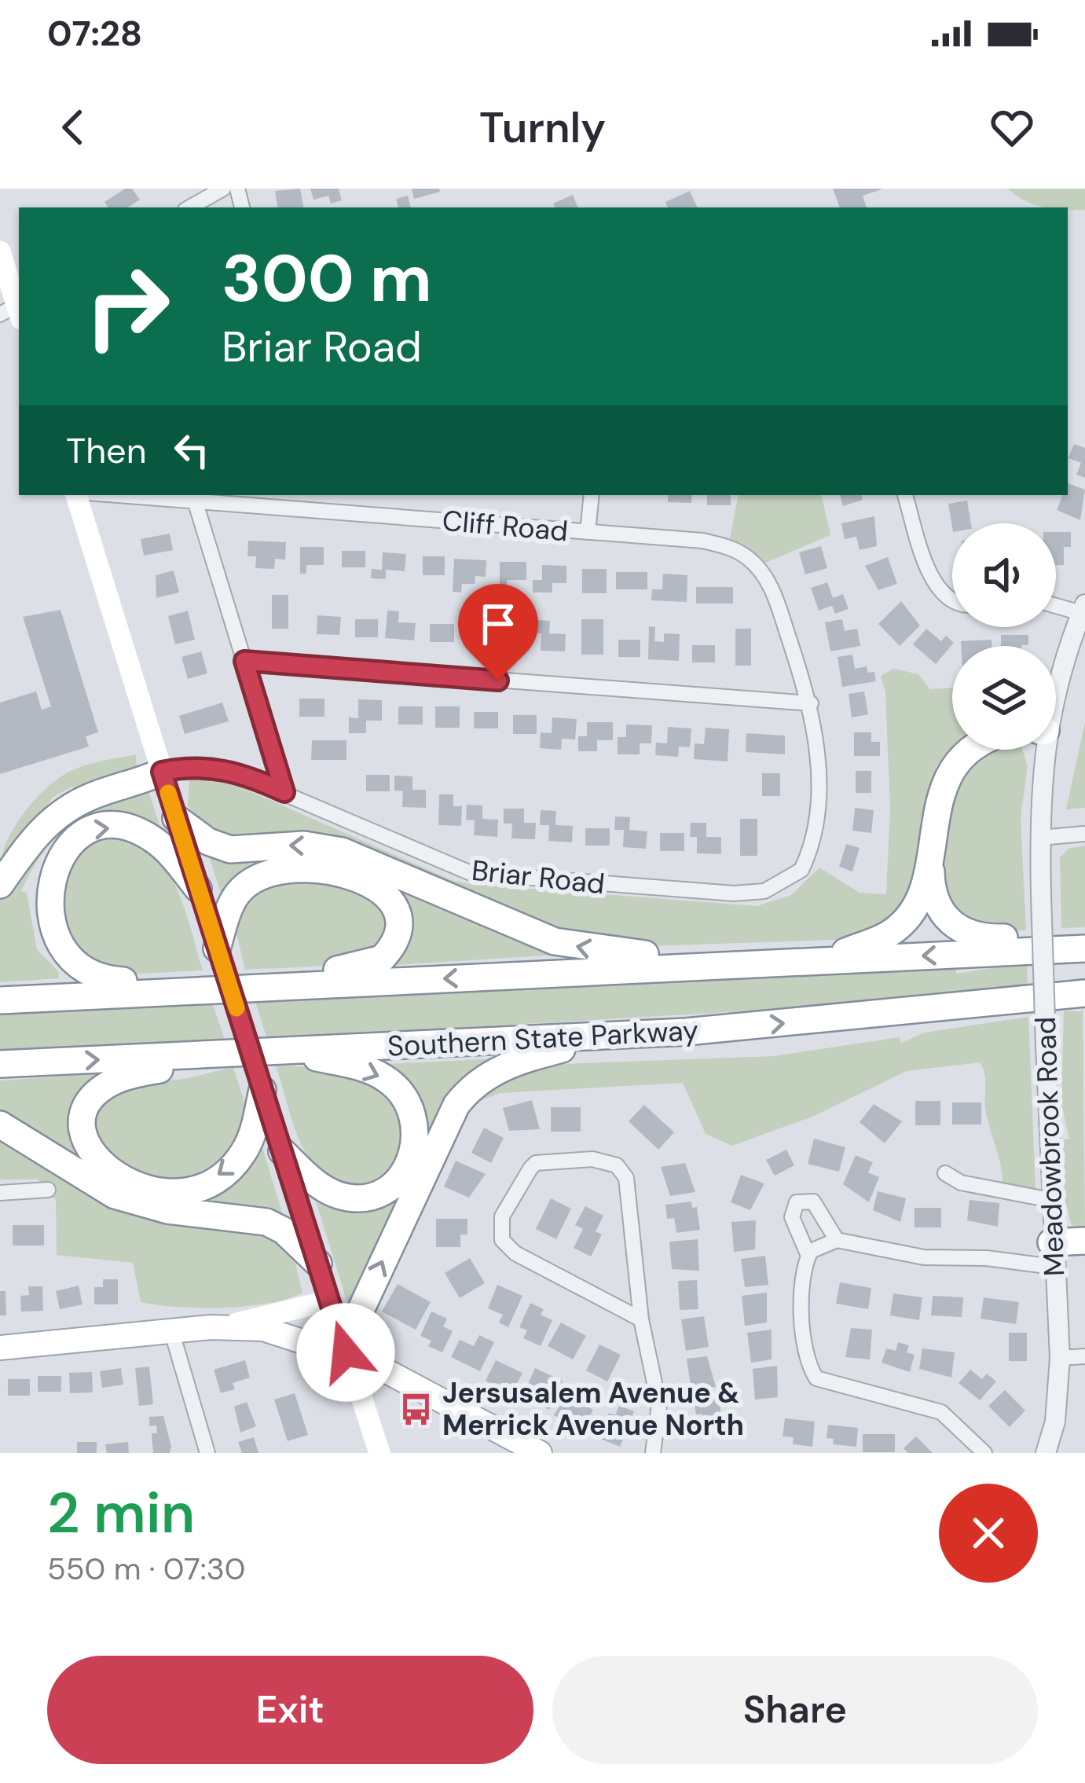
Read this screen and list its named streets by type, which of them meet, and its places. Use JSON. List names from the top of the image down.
{
  "streets": {
    "highway": ["Southern State Parkway"],
    "street": ["Cliff Road", "Briar Road", "Meadowbrook Road"]
  },
  "crossings": [
    ["Cliff Road", "Briar Road"]
  ],
  "places": {
    "bus stop": ["Jersusalem Avenue & Merrick Avenue North"]
  },
  "page": {
    "status": "07:28",
    "header": "Turnly",
    "turn": ["300 m", "Briar Road"],
    "then": "Then",
    "heading": ["2 min", "550 m · 07:30"],
    "buttons": ["Exit", "Share"]
  }
}
